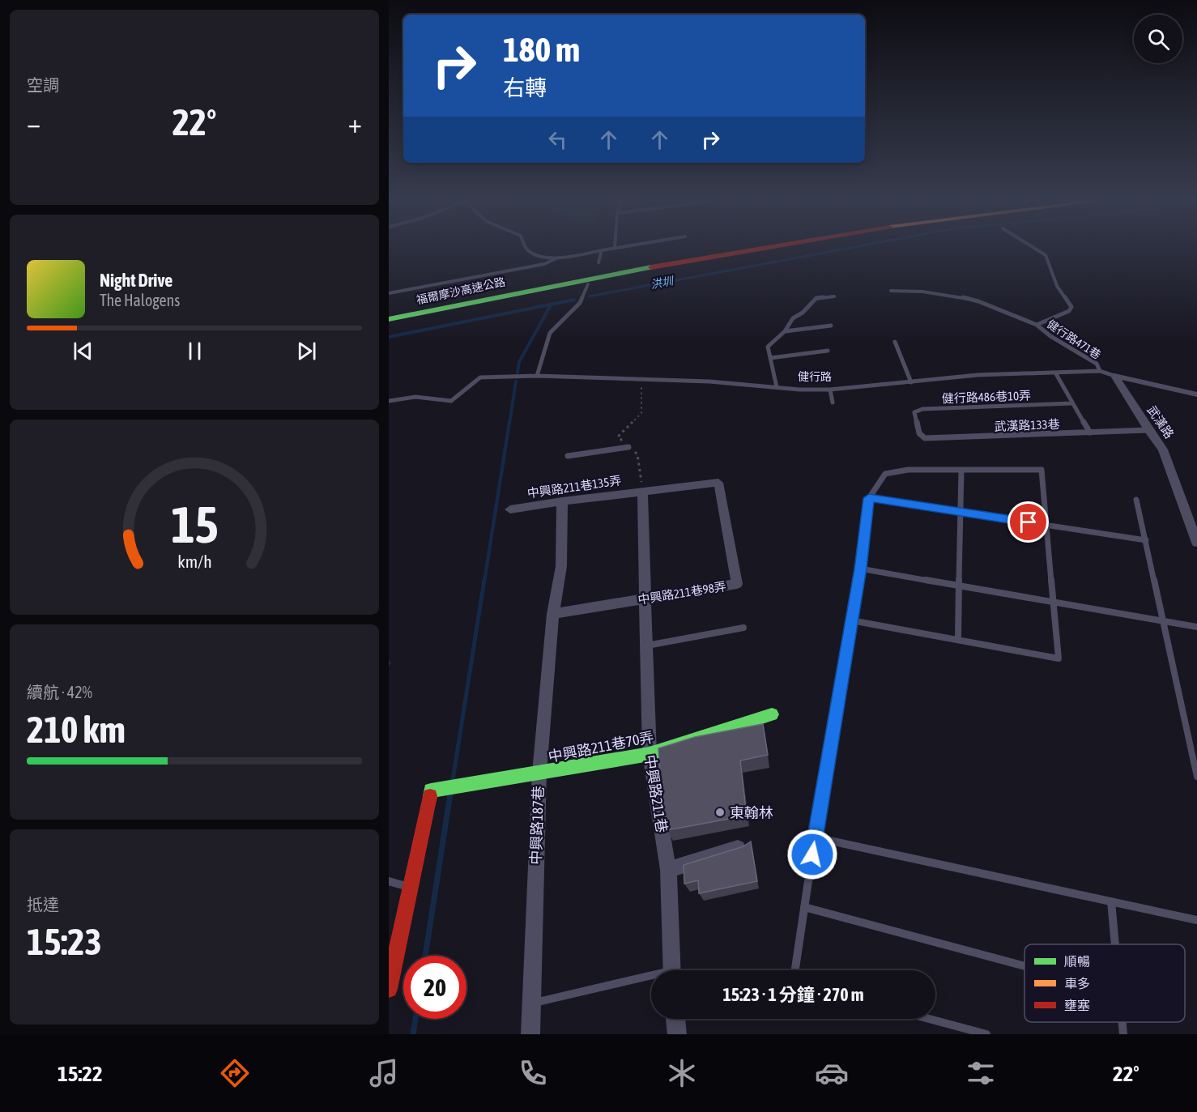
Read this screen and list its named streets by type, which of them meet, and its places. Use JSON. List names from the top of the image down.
{
  "streets": {
    "main road": ["福爾摩沙高速公路", "中興路211巷70弄"],
    "street": [
      "健行路",
      "武漢路",
      "中興路211巷135弄",
      "中興路211巷98弄",
      "中興路211巷",
      "中興路187巷"
    ],
    "lane": ["健行路471巷", "健行路486巷10弄", "武漢路133巷"]
  },
  "crossings": [
    ["健行路471巷", "健行路"],
    ["健行路", "武漢路"],
    ["健行路486巷10弄", "武漢路133巷"],
    ["武漢路", "武漢路133巷"],
    ["中興路211巷135弄", "中興路211巷98弄"],
    ["中興路211巷135弄", "中興路211巷"],
    ["中興路211巷135弄", "中興路187巷"],
    ["中興路211巷98弄", "中興路211巷"],
    ["中興路211巷98弄", "中興路187巷"],
    ["中興路211巷70弄", "中興路211巷"],
    ["中興路211巷70弄", "中興路187巷"]
  ],
  "water": ["洪圳"],
  "places": ["東翰林"],
  "legend": ["順暢", "車多", "壅塞"],
  "page": {
    "tile": [
      "空調",
      ["續航 · 42%", "210 km"],
      ["抵達", "15:23"]
    ],
    "turn": ["180 m", "右轉"],
    "heat": ["−", "22°", "+"],
    "song": ["Night Drive", "The Halogens"],
    "limit": "20",
    "trip": "15:23 · 1 分鐘 · 270 m",
    "tabs": ["15:22", "22°"],
    "gauge": ["15", "km/h"]
  }
}
